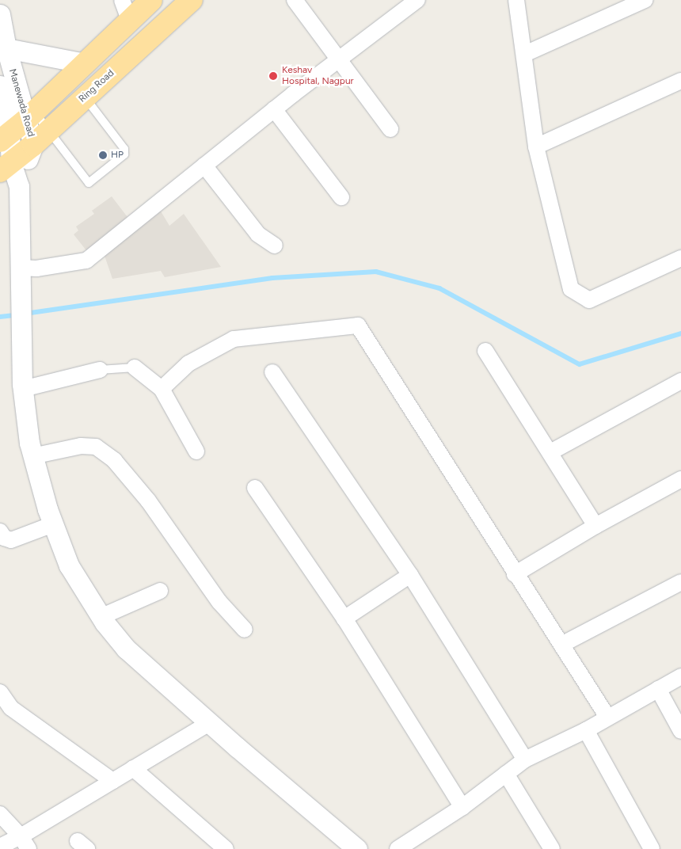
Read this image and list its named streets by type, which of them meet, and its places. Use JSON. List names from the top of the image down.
{
  "streets": {
    "highway": ["Ring Road"],
    "street": ["Manewada Road"]
  },
  "crossings": [
    ["Ring Road", "Manewada Road"]
  ],
  "places": ["Keshav Hospital, Nagpur", "HP"]
}
